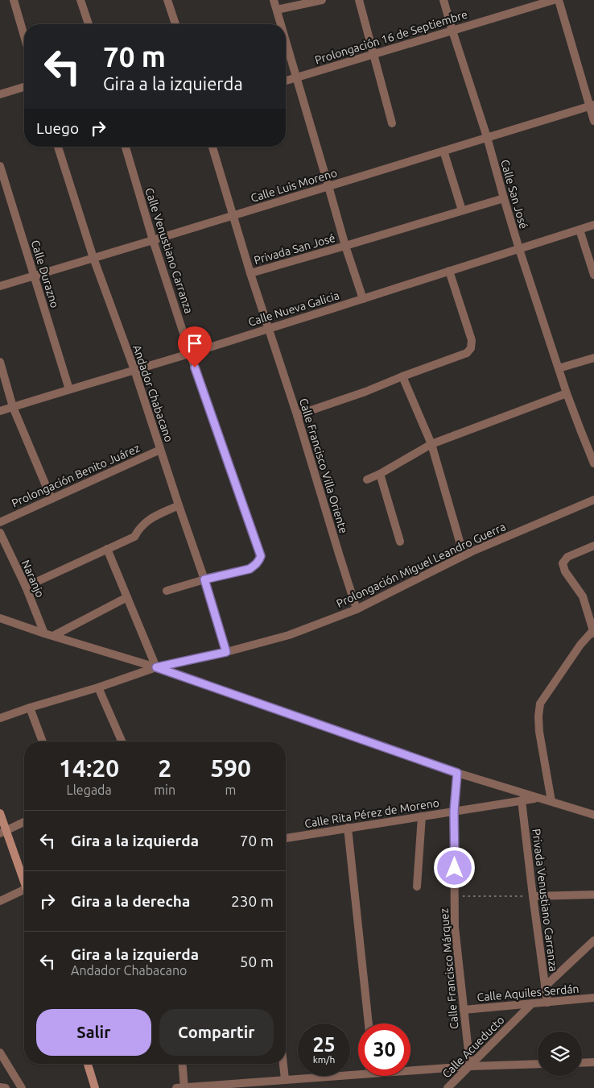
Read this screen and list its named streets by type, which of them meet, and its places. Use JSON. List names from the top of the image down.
{
  "streets": {
    "street": [
      "Prolongación 16 de Septiembre",
      "Calle Luis Moreno",
      "Calle San José",
      "Privada San José",
      "Calle Venustiano Carranza",
      "Calle Durazno",
      "Calle Nueva Galicia",
      "Andador Chabacano",
      "Calle Francisco Villa Oriente",
      "Prolongación Benito Juárez",
      "Prolongación Miguel Leandro Guerra",
      "Naranjo",
      "Calle Rita Pérez de Moreno",
      "Privada Venustiano Carranza",
      "Calle Francisco Márquez",
      "Calle Aquiles Serdán",
      "Calle Acueducto"
    ]
  },
  "crossings": [
    ["Prolongación 16 de Septiembre", "Calle San José"],
    ["Calle Luis Moreno", "Calle San José"],
    ["Calle Luis Moreno", "Calle Venustiano Carranza"],
    ["Calle Luis Moreno", "Calle Durazno"],
    ["Calle Luis Moreno", "Andador Chabacano"],
    ["Calle Luis Moreno", "Calle Francisco Villa Oriente"],
    ["Calle San José", "Calle Nueva Galicia"],
    ["Privada San José", "Calle Francisco Villa Oriente"],
    ["Calle Venustiano Carranza", "Calle Nueva Galicia"],
    ["Calle Venustiano Carranza", "Andador Chabacano"],
    ["Calle Durazno", "Calle Nueva Galicia"],
    ["Calle Nueva Galicia", "Andador Chabacano"],
    ["Calle Nueva Galicia", "Calle Francisco Villa Oriente"],
    ["Andador Chabacano", "Prolongación Benito Juárez"],
    ["Andador Chabacano", "Prolongación Miguel Leandro Guerra"],
    ["Calle Francisco Villa Oriente", "Prolongación Miguel Leandro Guerra"],
    ["Calle Rita Pérez de Moreno", "Privada Venustiano Carranza"],
    ["Calle Rita Pérez de Moreno", "Calle Francisco Márquez"],
    ["Privada Venustiano Carranza", "Calle Aquiles Serdán"],
    ["Calle Francisco Márquez", "Calle Aquiles Serdán"],
    ["Calle Francisco Márquez", "Calle Acueducto"],
    ["Calle Aquiles Serdán", "Calle Acueducto"]
  ],
  "page": {
    "turn": ["70 m", "Gira a la izquierda"],
    "then": "Luego",
    "eta": [
      "14:20",
      "Llegada",
      "2",
      "min",
      "590",
      "m"
    ],
    "list": [
      {
        "name": "Gira a la izquierda",
        "value": "70 m"
      },
      {
        "name": "Gira a la derecha",
        "value": "230 m"
      },
      {
        "name": "Gira a la izquierda",
        "note": "Andador Chabacano",
        "value": "50 m"
      }
    ],
    "buttons": ["Salir", "Compartir"],
    "speed": "25 km/h",
    "limit": "30"
  }
}
